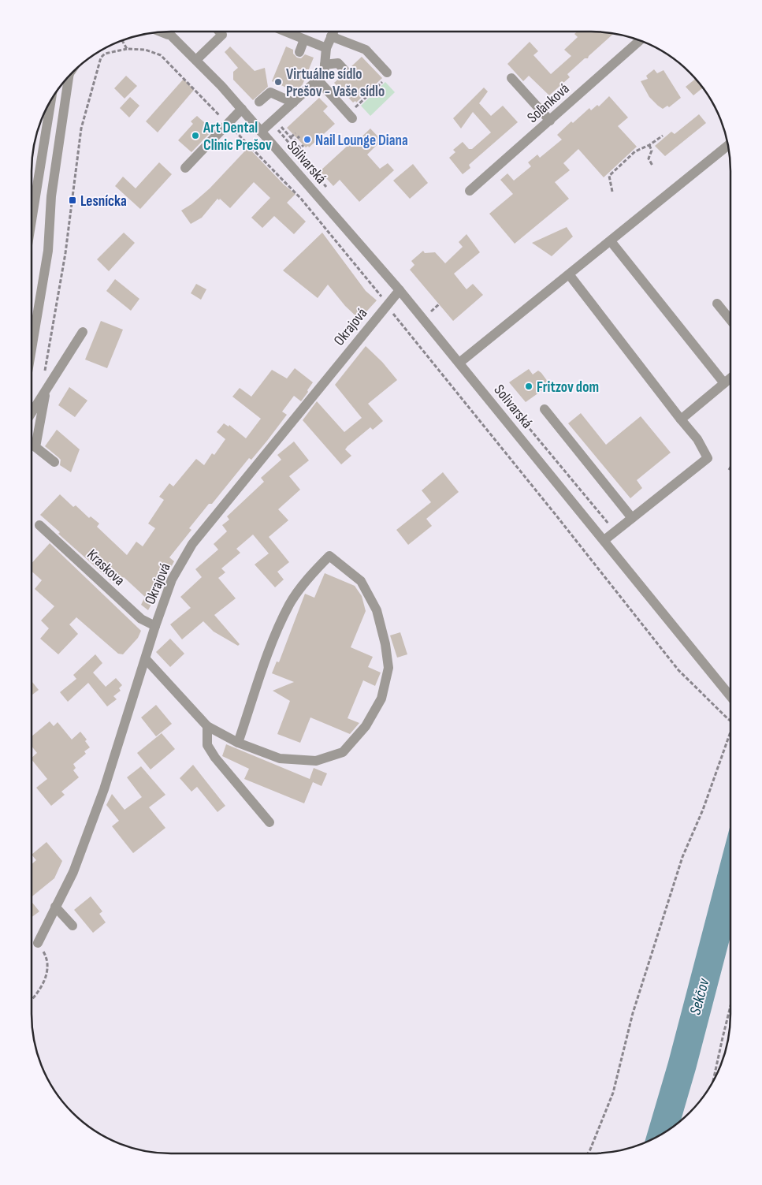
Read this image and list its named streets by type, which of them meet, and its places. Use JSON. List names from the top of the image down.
{
  "streets": {
    "street": [
      "Soľanková",
      "Solivarská",
      "Okrajová",
      "Kraskova"
    ]
  },
  "crossings": [
    ["Solivarská", "Okrajová"],
    ["Okrajová", "Kraskova"]
  ],
  "water": ["Sekčov"],
  "places": {
    "other": [
      "Virtuálne sídlo Prešov - Vaše sídlo",
      "Art Dental Clinic Prešov",
      "Nail Lounge Diana",
      "Fritzov dom"
    ],
    "transit": ["Lesnícka"]
  }
}
